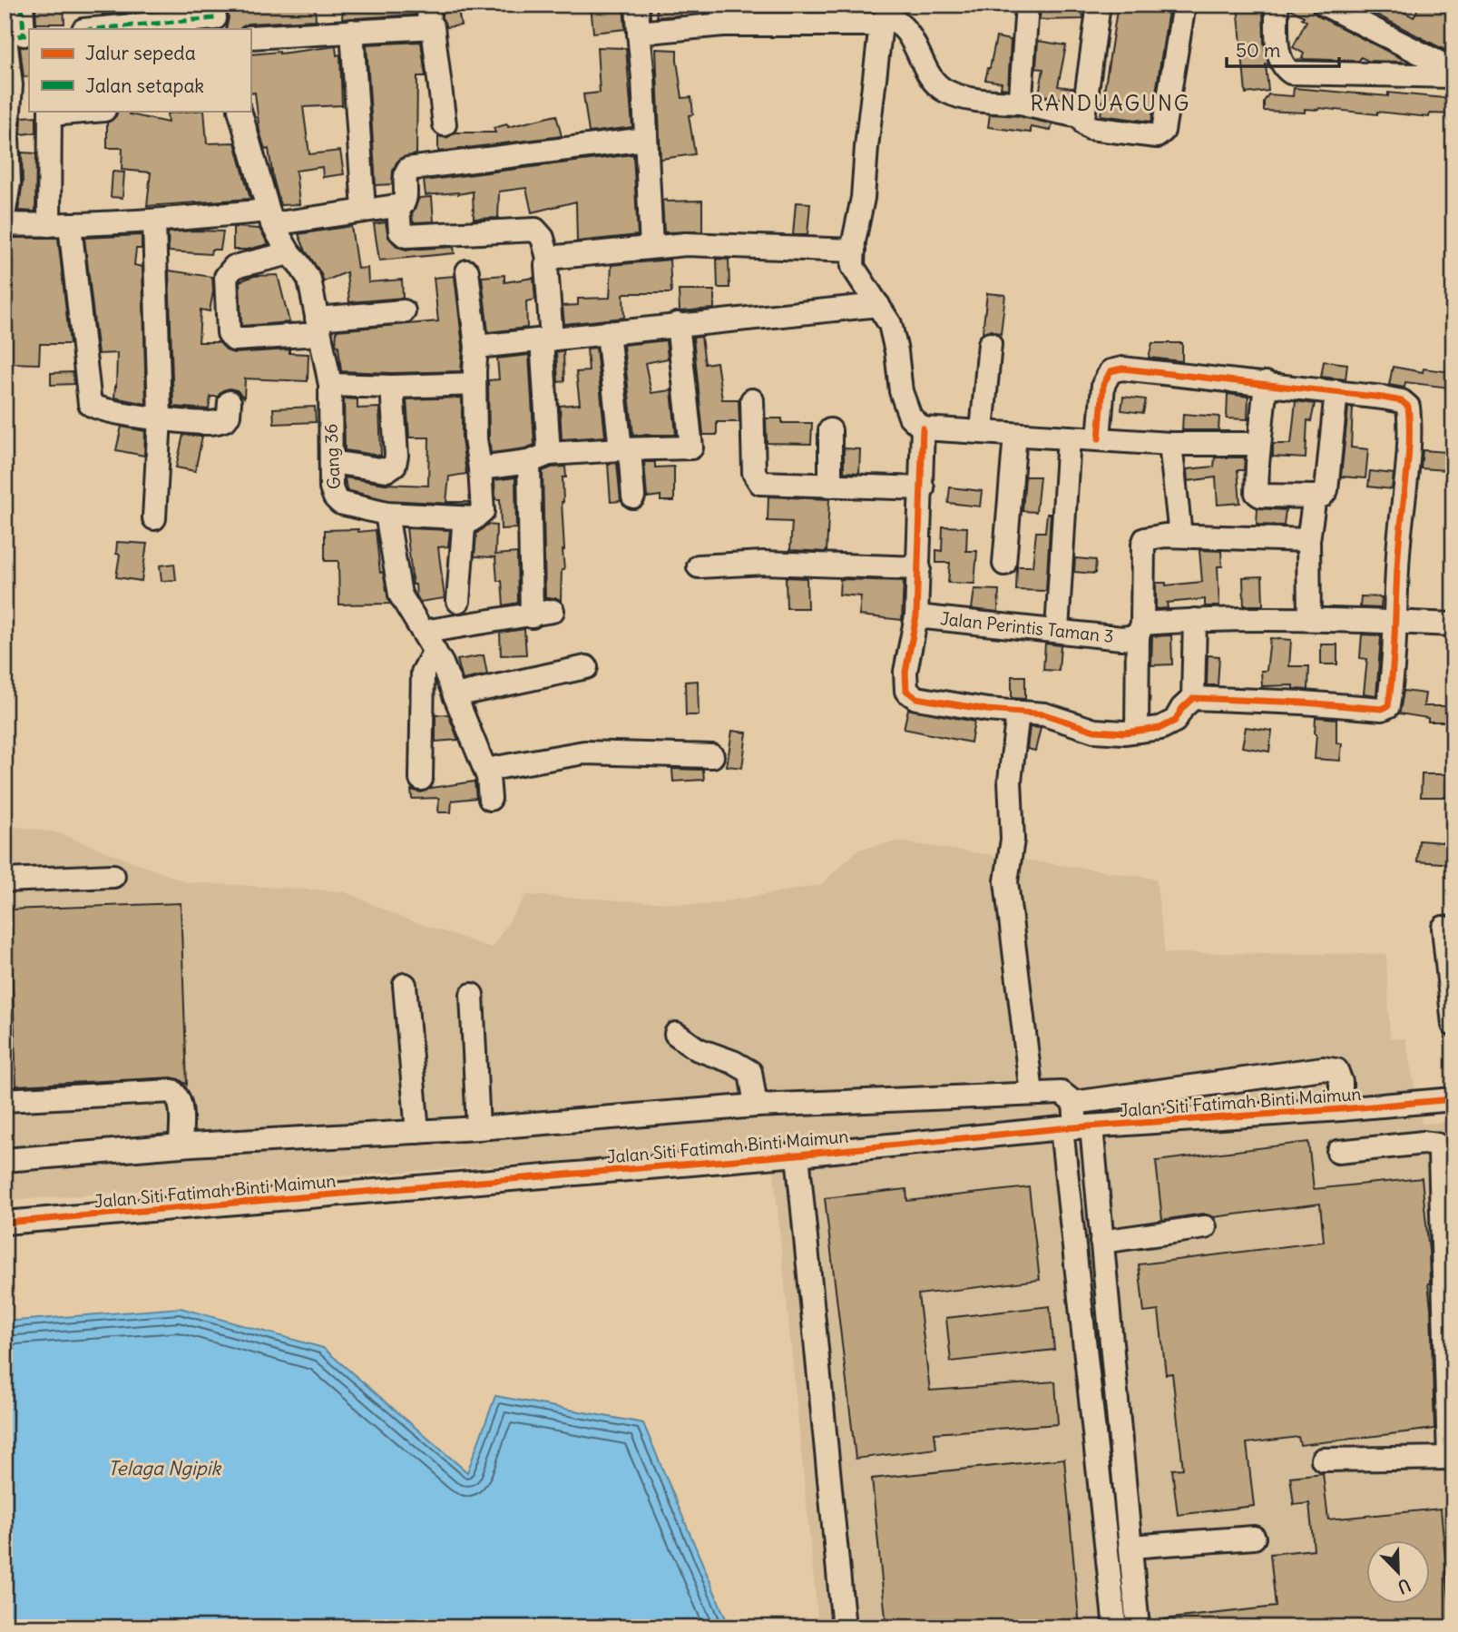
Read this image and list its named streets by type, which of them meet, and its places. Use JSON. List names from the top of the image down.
{
  "streets": {
    "street": ["Gang 36", "Jalan Perintis Taman 3", "Jalan Siti Fatimah Binti Maimun"]
  },
  "districts": ["RANDUAGUNG"],
  "water": ["Telaga Ngipik"],
  "legend": ["Jalur sepeda", "Jalan setapak"],
  "scale_bar": "50 m",
  "north": "bottom right"
}
